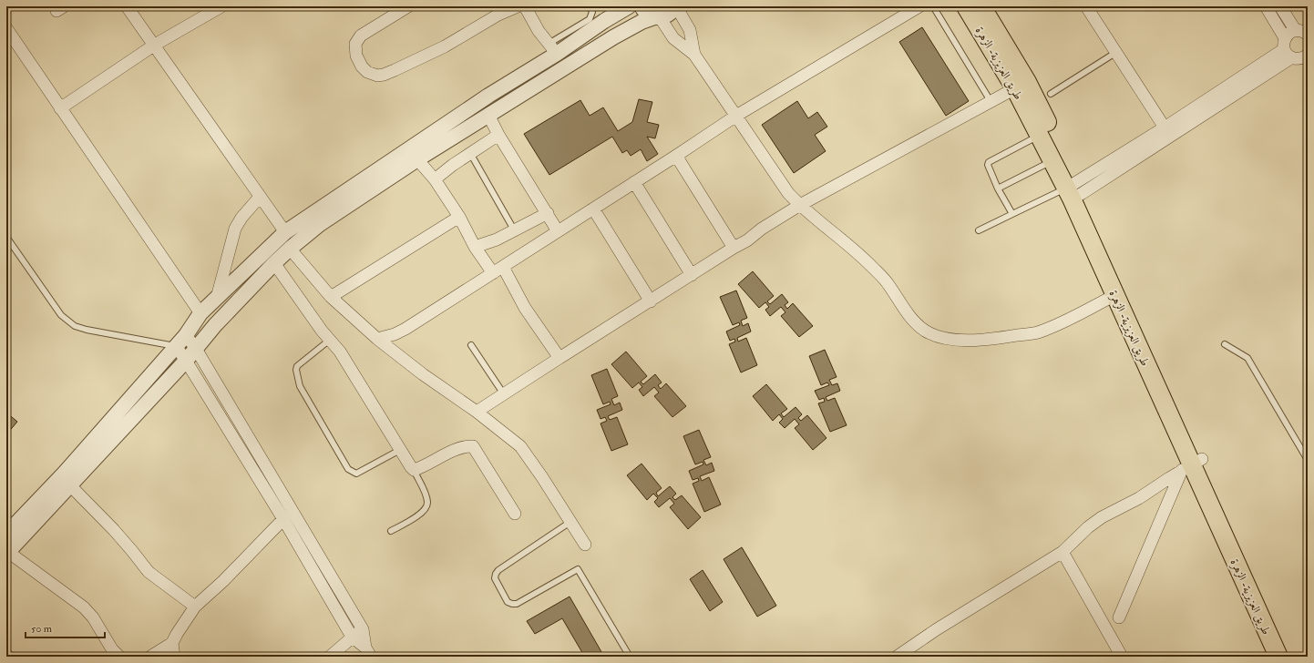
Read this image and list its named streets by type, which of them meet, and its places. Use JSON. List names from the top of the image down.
{
  "streets": {
    "main road": ["طريق العزيزية- الزهرة"]
  },
  "scale_bar": "50 m"
}
